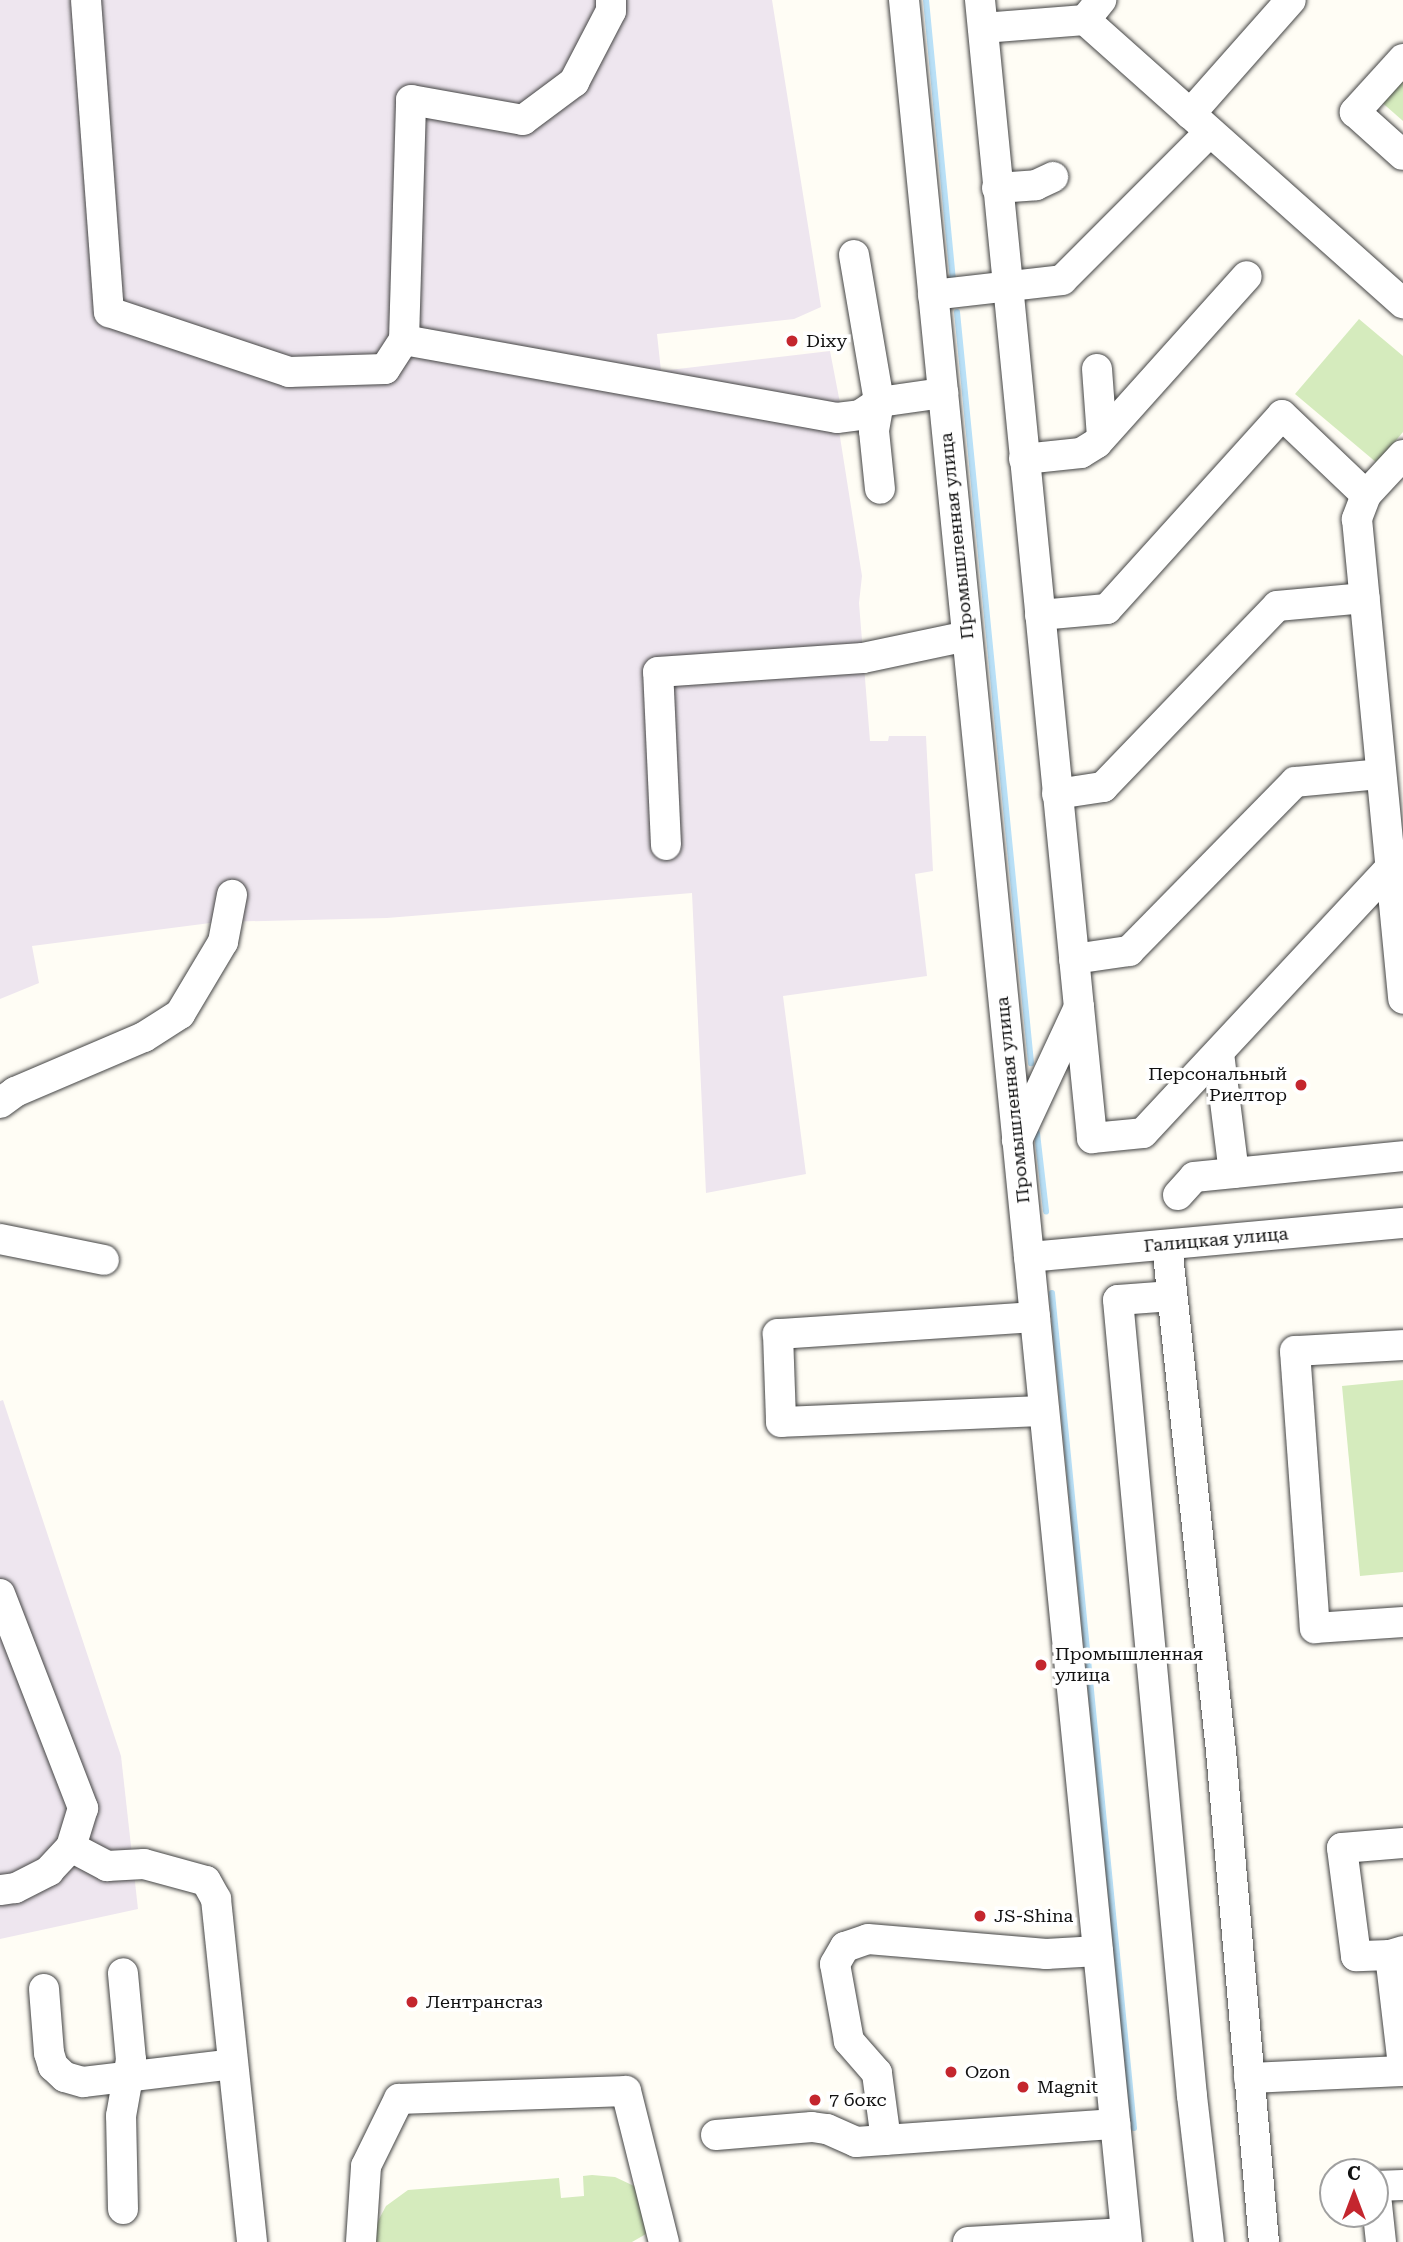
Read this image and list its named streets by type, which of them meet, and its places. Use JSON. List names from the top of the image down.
{
  "streets": {
    "street": ["Промышленная улица", "Галицкая улица"]
  },
  "crossings": [
    ["Промышленная улица", "Галицкая улица"]
  ],
  "places": [
    "Dixy",
    "Персональный Риелтор",
    "Промышленная улица",
    "JS-Shina",
    "Лентрансгаз",
    "Ozon",
    "Magnit",
    "7 бокс"
  ],
  "north": "top"
}
